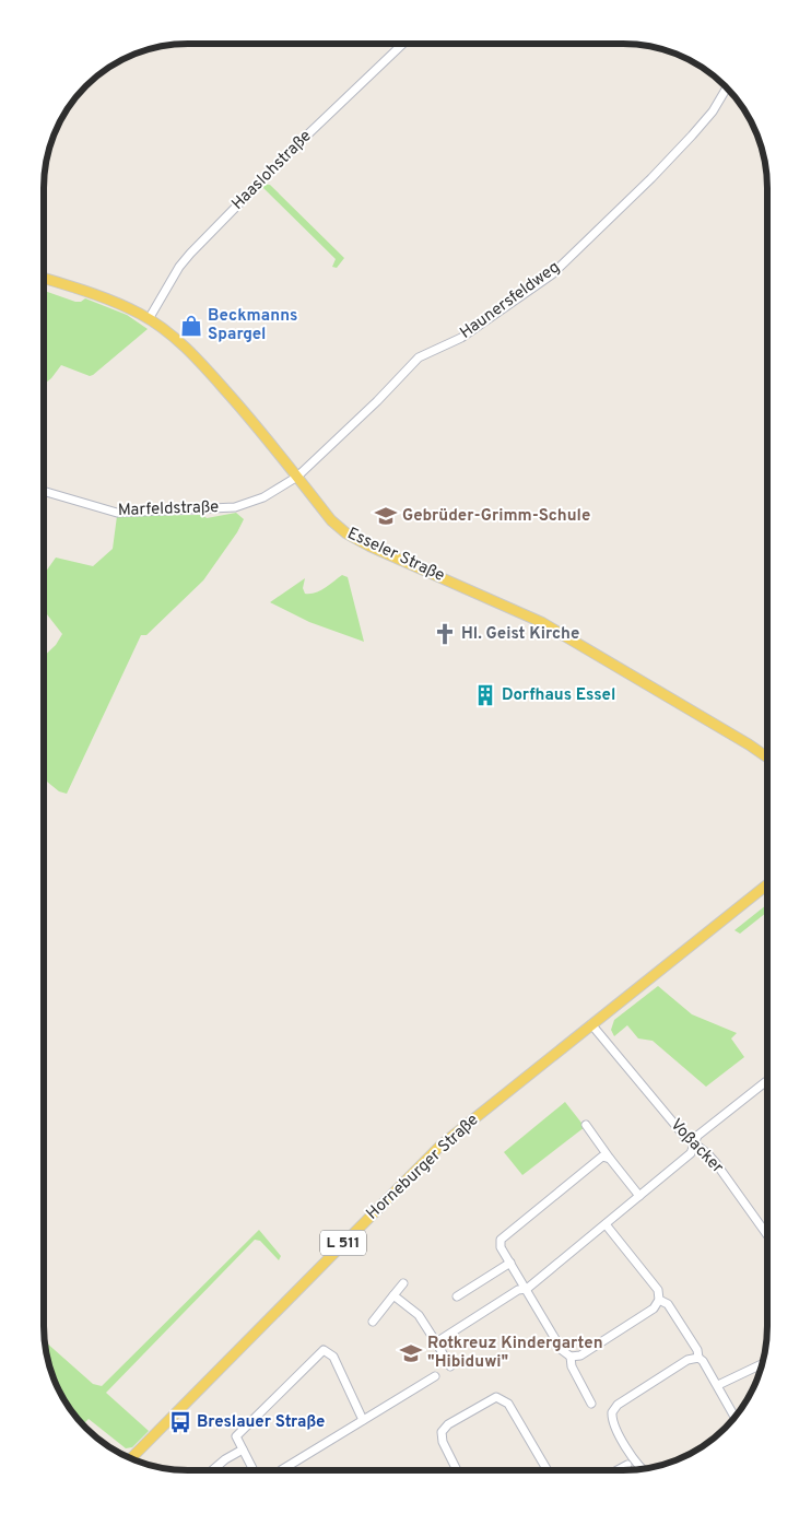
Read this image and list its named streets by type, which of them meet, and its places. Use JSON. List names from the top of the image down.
{
  "streets": {
    "main road": ["Esseler Straße", "Horneburger Straße", "L 511"],
    "street": [
      "Haaslohstraße",
      "Haunersfeldweg",
      "Marfeldstraße",
      "Voßacker"
    ]
  },
  "crossings": [
    ["Haaslohstraße", "Esseler Straße"],
    ["Haunersfeldweg", "Marfeldstraße"],
    ["Haunersfeldweg", "Esseler Straße"],
    ["Marfeldstraße", "Esseler Straße"],
    ["Voßacker", "Horneburger Straße"]
  ],
  "places": {
    "shop": ["Beckmanns Spargel"],
    "school or university": ["Gebrüder-Grimm-Schule", "Rotkreuz Kindergarten \"Hibiduwi\""],
    "church": ["Hl. Geist Kirche"],
    "building": ["Dorfhaus Essel"],
    "bus stop": ["Breslauer Straße"]
  }
}
